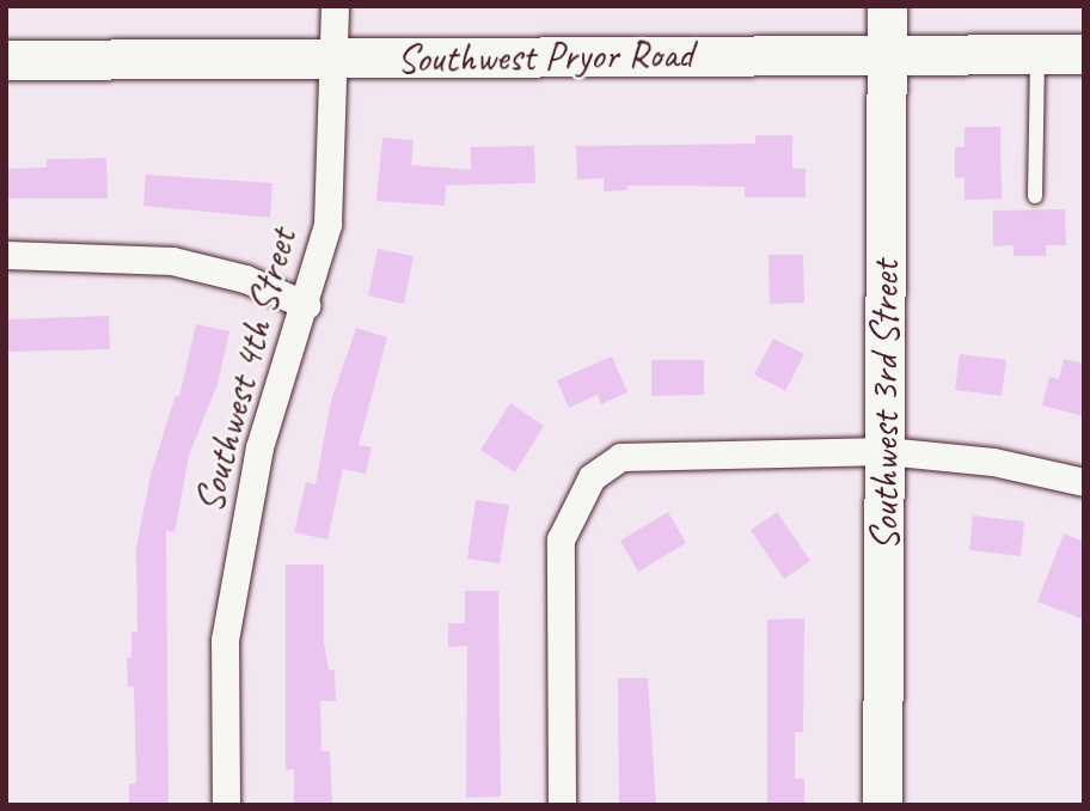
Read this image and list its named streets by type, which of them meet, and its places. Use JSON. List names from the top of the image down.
{
  "streets": {
    "main road": ["Southwest Pryor Road", "Southwest 3rd Street"],
    "street": ["Southwest 4th Street"]
  },
  "crossings": [
    ["Southwest Pryor Road", "Southwest 4th Street"],
    ["Southwest Pryor Road", "Southwest 3rd Street"]
  ]
}
